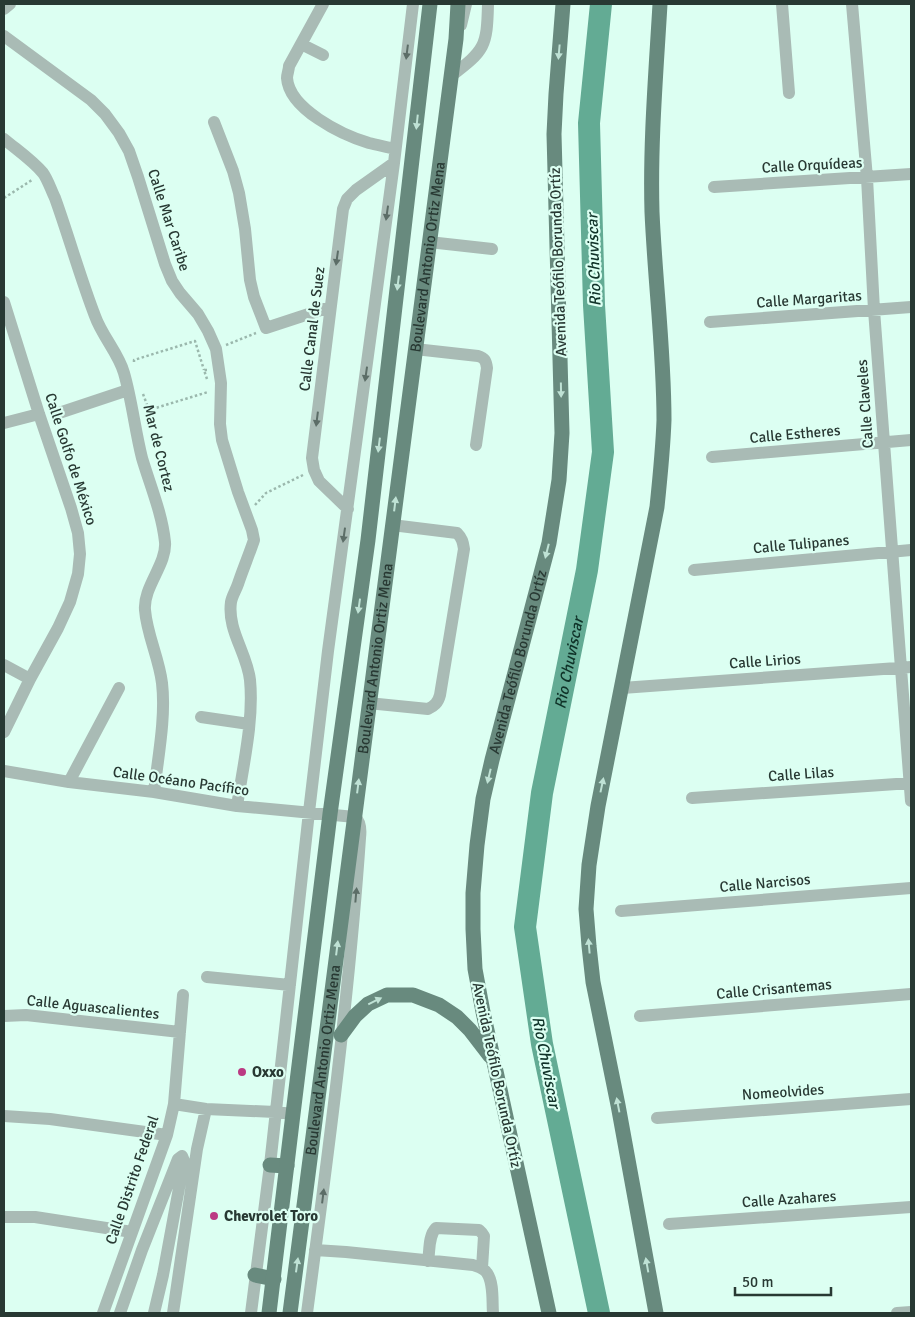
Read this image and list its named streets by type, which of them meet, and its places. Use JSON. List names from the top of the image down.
{
  "streets": {
    "main road": ["Boulevard Antonio Ortiz Mena", "Avenida Teófilo Borunda Ortíz"],
    "street": [
      "Calle Orquídeas",
      "Calle Mar Caribe",
      "Calle Margaritas",
      "Calle Canal de Suez",
      "Calle Claveles",
      "Calle Estheres",
      "Mar de Cortez",
      "Calle Golfo de México",
      "Calle Tulipanes",
      "Calle Lirios",
      "Calle Lilas",
      "Calle Océano Pacífico",
      "Calle Narcisos",
      "Calle Crisantemas",
      "Calle Aguascalientes",
      "Nomeolvides",
      "Calle Distrito Federal",
      "Calle Azahares"
    ]
  },
  "crossings": [
    ["Calle Orquídeas", "Calle Claveles"],
    ["Calle Mar Caribe", "Calle Océano Pacífico"],
    ["Boulevard Antonio Ortiz Mena", "Calle Océano Pacífico"],
    ["Calle Margaritas", "Calle Claveles"],
    ["Calle Claveles", "Calle Estheres"],
    ["Calle Claveles", "Calle Tulipanes"],
    ["Calle Claveles", "Calle Lirios"],
    ["Calle Claveles", "Calle Lilas"],
    ["Mar de Cortez", "Calle Océano Pacífico"],
    ["Calle Aguascalientes", "Calle Distrito Federal"]
  ],
  "water": ["Rio Chuviscar"],
  "places": ["Oxxo", "Chevrolet Toro"],
  "scale_bar": "50 m"
}
